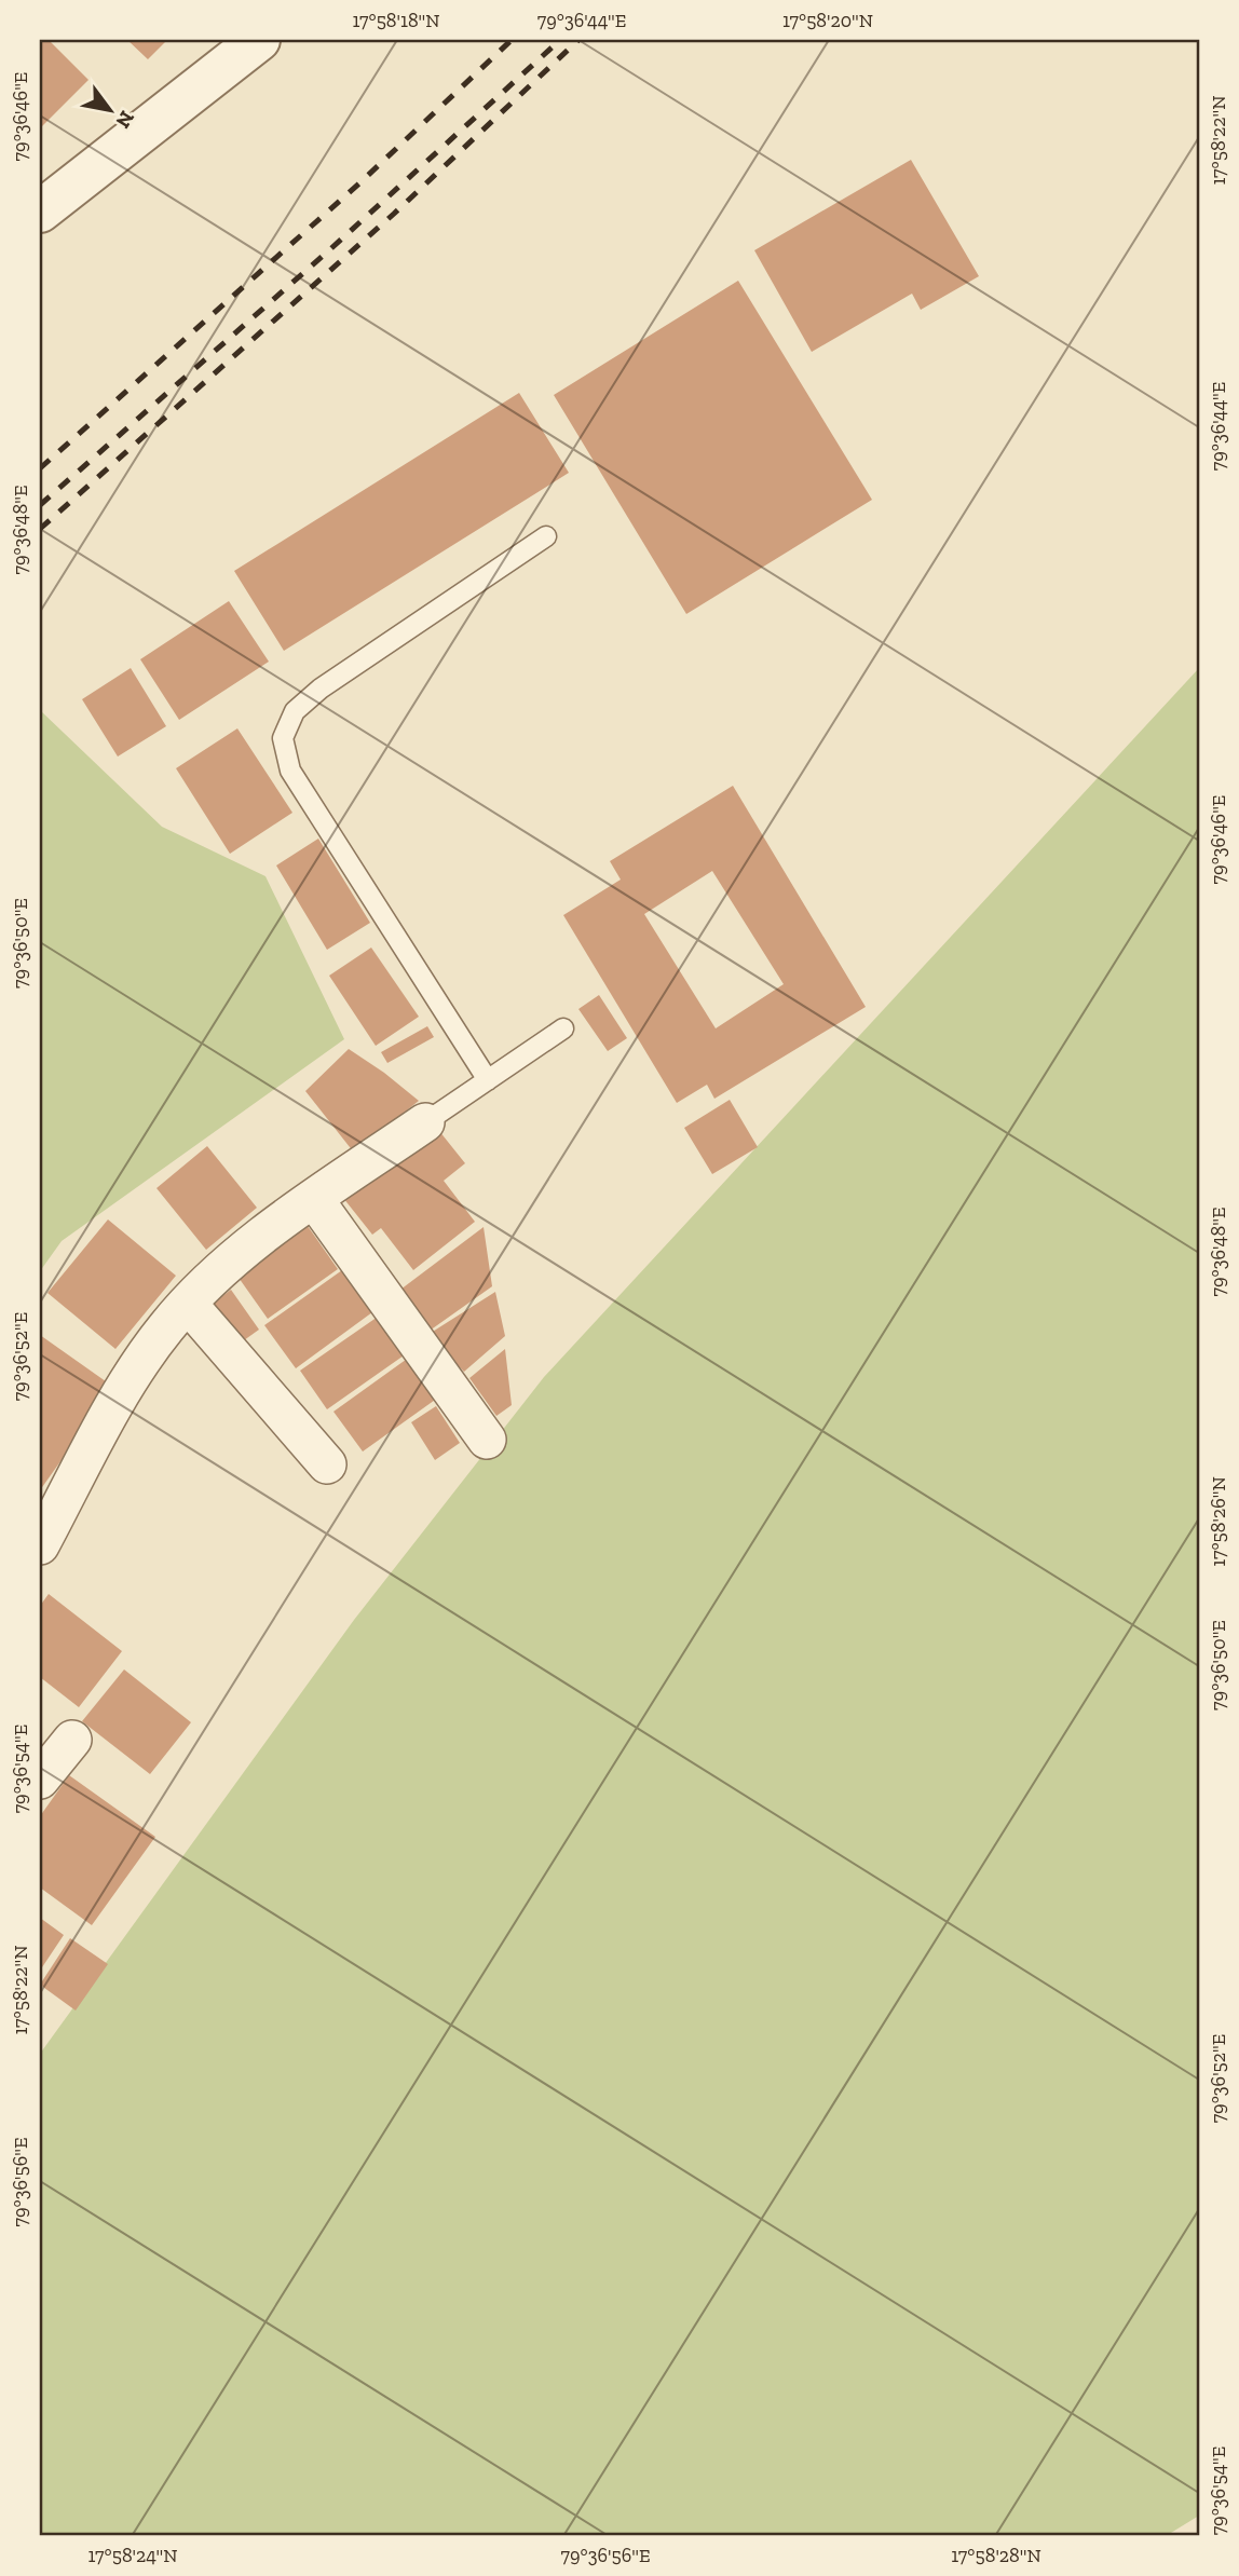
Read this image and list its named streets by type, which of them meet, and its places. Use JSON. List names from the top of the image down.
{
  "north": "bottom right",
  "coordinates": [
    "17°58'18\"N",
    "79°36'44\"E",
    "17°58'20\"N",
    "79°36'46\"E",
    "17°58'22\"N",
    "79°36'48\"E",
    "79°36'50\"E",
    "79°36'52\"E",
    "17°58'26\"N",
    "79°36'54\"E",
    "79°36'56\"E",
    "17°58'24\"N",
    "17°58'28\"N"
  ]
}
